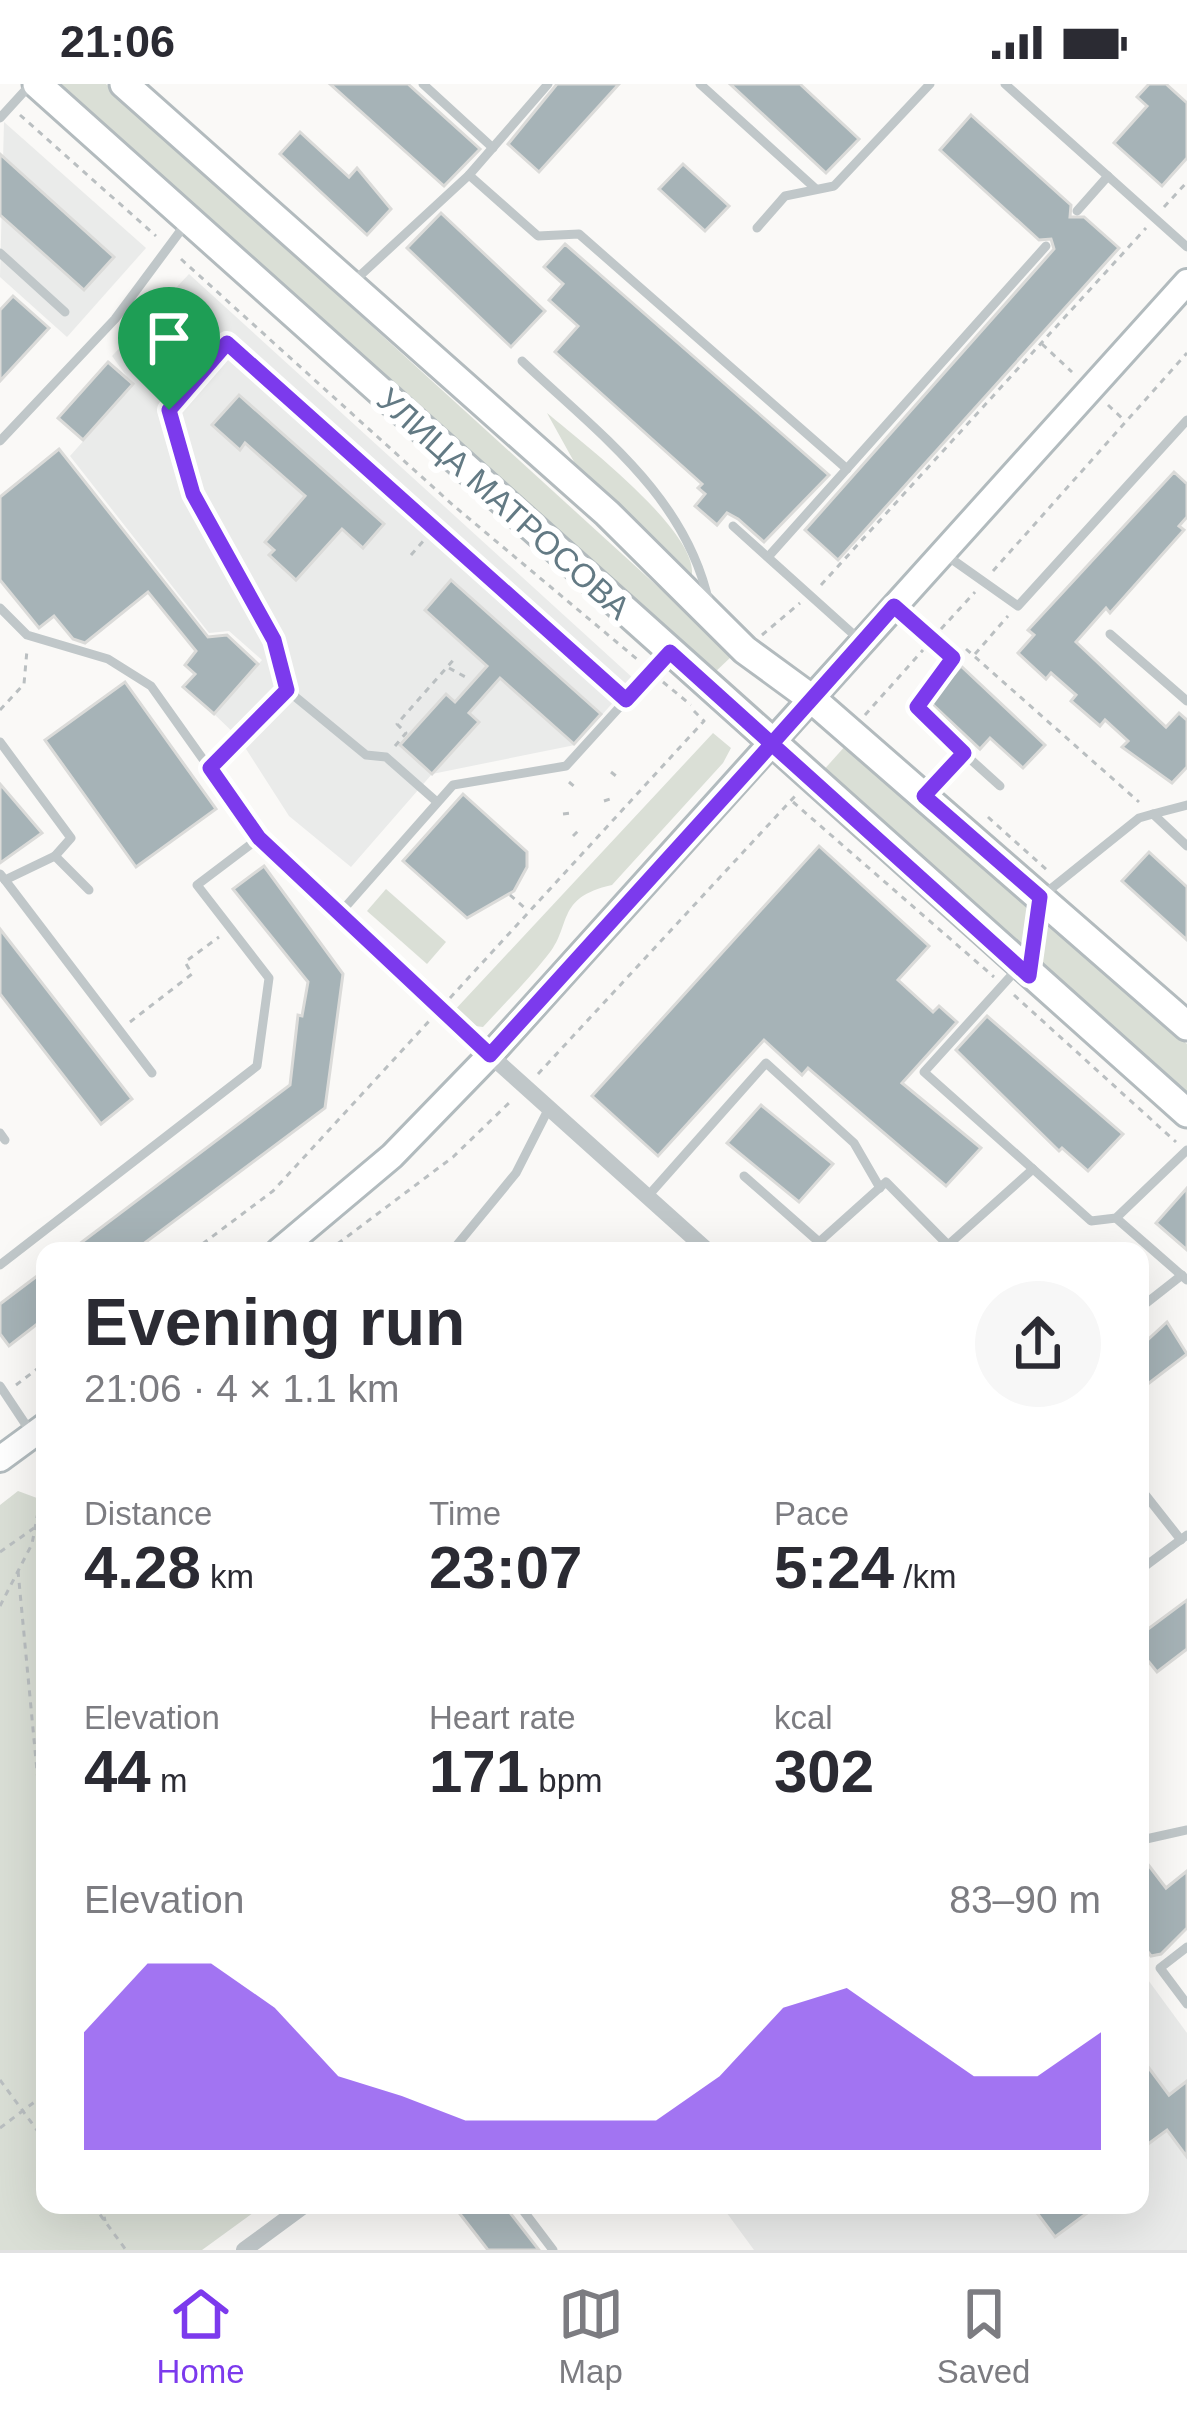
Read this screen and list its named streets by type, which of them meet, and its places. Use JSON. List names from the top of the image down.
{
  "streets": {
    "main road": ["УЛИЦА МАТРОСОВА"]
  },
  "page": {
    "status": "21:06",
    "heading": ["Evening run", "21:06 · 4 × 1.1 km"],
    "stats": [
      ["Distance", "4.28 km"],
      ["Time", "23:07"],
      ["Pace", "5:24 /km"],
      ["Elevation", "44 m"],
      ["Heart rate", "171 bpm"],
      ["kcal", "302"]
    ],
    "chart": ["Elevation", "83–90 m"],
    "tabs": ["Home", "Map", "Saved"]
  }
}
